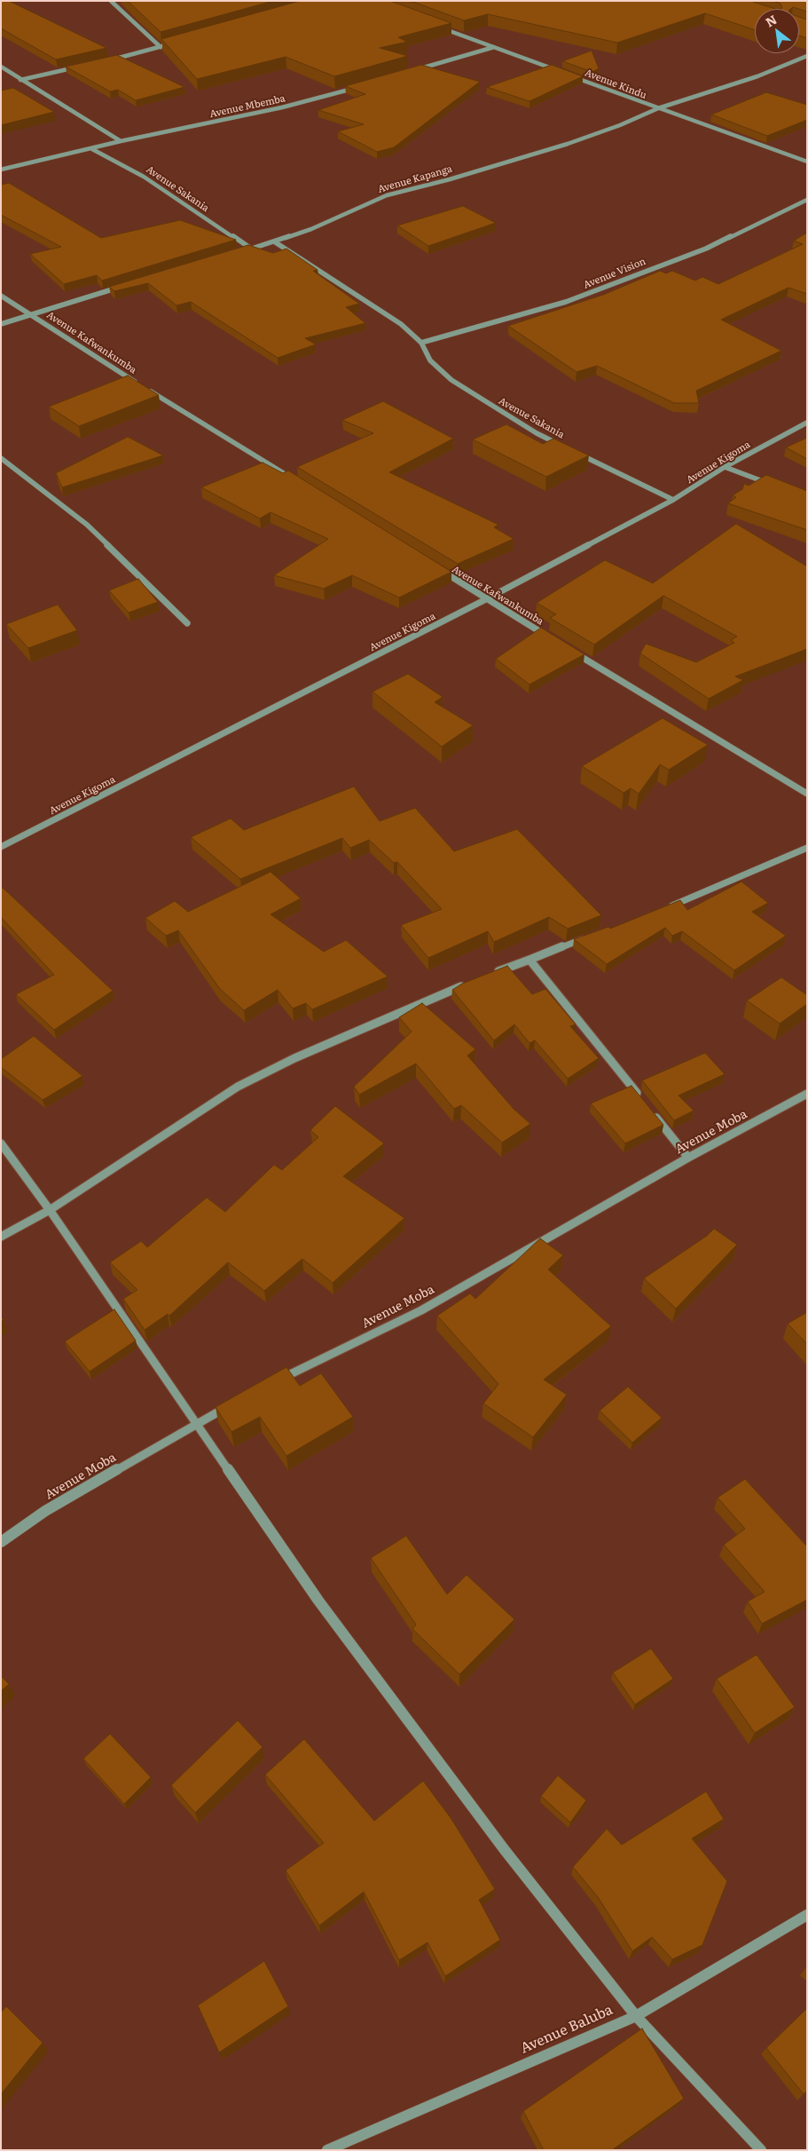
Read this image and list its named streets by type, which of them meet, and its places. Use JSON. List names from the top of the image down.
{
  "streets": {
    "street": [
      "Avenue Kindu",
      "Avenue Mbemba",
      "Avenue Kapanga",
      "Avenue Sakania",
      "Avenue Vision",
      "Avenue Kafwankumba",
      "Avenue Kigoma",
      "Avenue Moba",
      "Avenue Baluba"
    ]
  },
  "crossings": [
    ["Avenue Kindu", "Avenue Kapanga"],
    ["Avenue Mbemba", "Avenue Sakania"],
    ["Avenue Kapanga", "Avenue Sakania"],
    ["Avenue Sakania", "Avenue Vision"],
    ["Avenue Sakania", "Avenue Kigoma"],
    ["Avenue Kafwankumba", "Avenue Kigoma"]
  ],
  "north": "top left"
}
